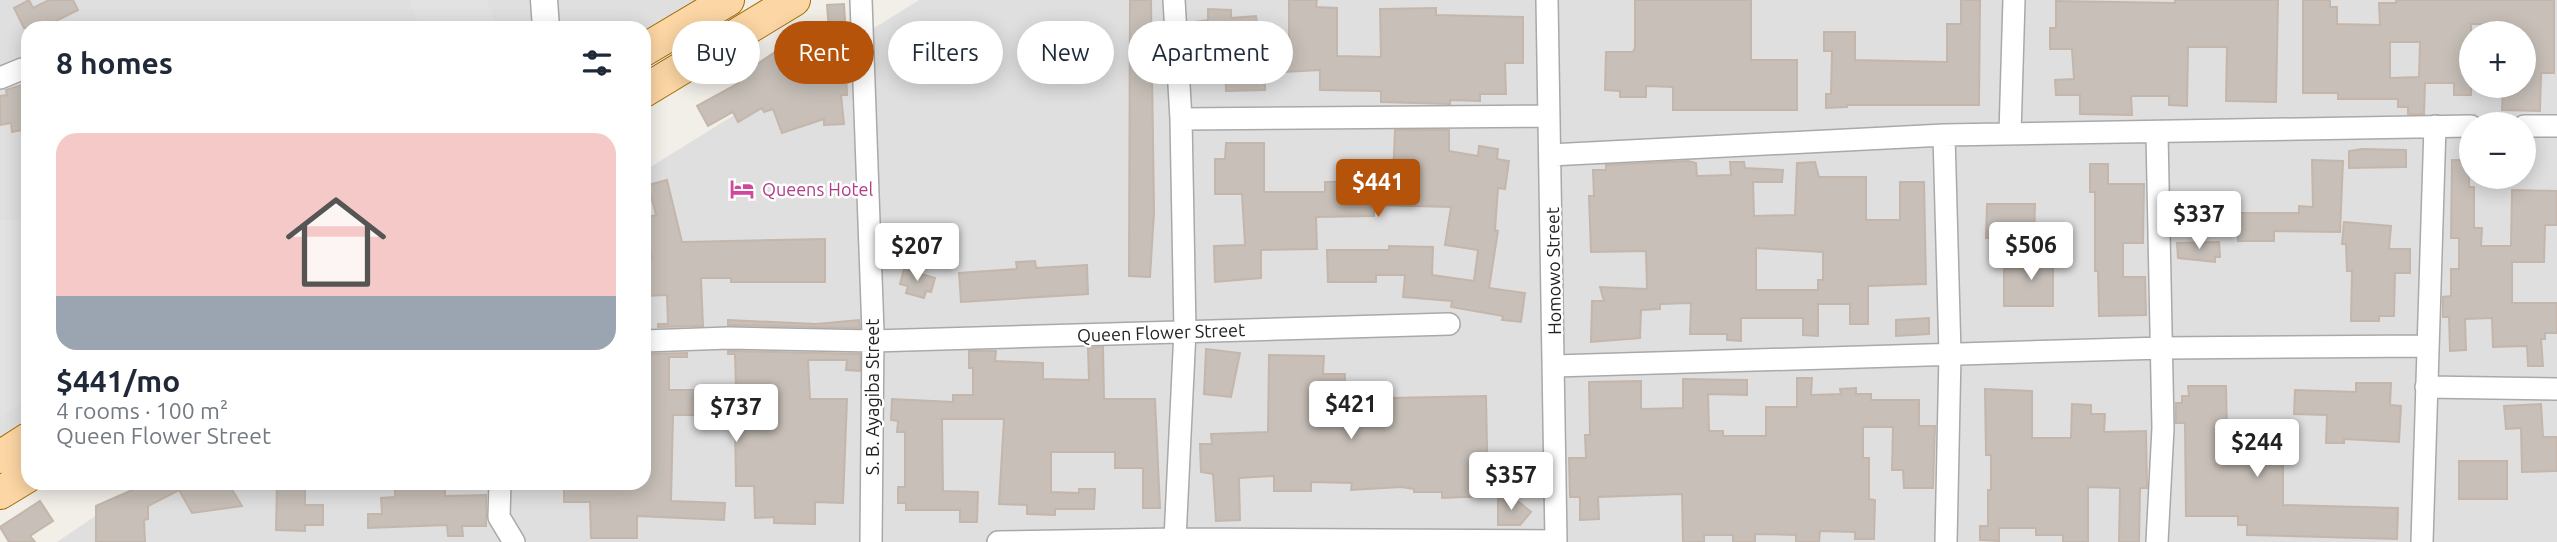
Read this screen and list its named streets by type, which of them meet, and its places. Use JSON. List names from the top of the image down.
{
  "streets": {
    "street": ["Homowo Street", "Queen Flower Street", "S. B. Ayagiba Street"]
  },
  "crossings": [
    ["Queen Flower Street", "S. B. Ayagiba Street"]
  ],
  "places": {
    "hotel": ["Queens Hotel"]
  },
  "page": {
    "map_buttons": ["+", "−"],
    "chip": [
      "Buy",
      "Rent",
      "Filters",
      "New",
      "Apartment"
    ],
    "heading": "8 homes",
    "list": [
      {
        "name": "$441/mo",
        "note": "4 rooms · 100 m² · Queen Flower Street"
      }
    ],
    "price": [
      "$441",
      "$337",
      "$506",
      "$207",
      "$421",
      "$737",
      "$244",
      "$357"
    ]
  }
}
